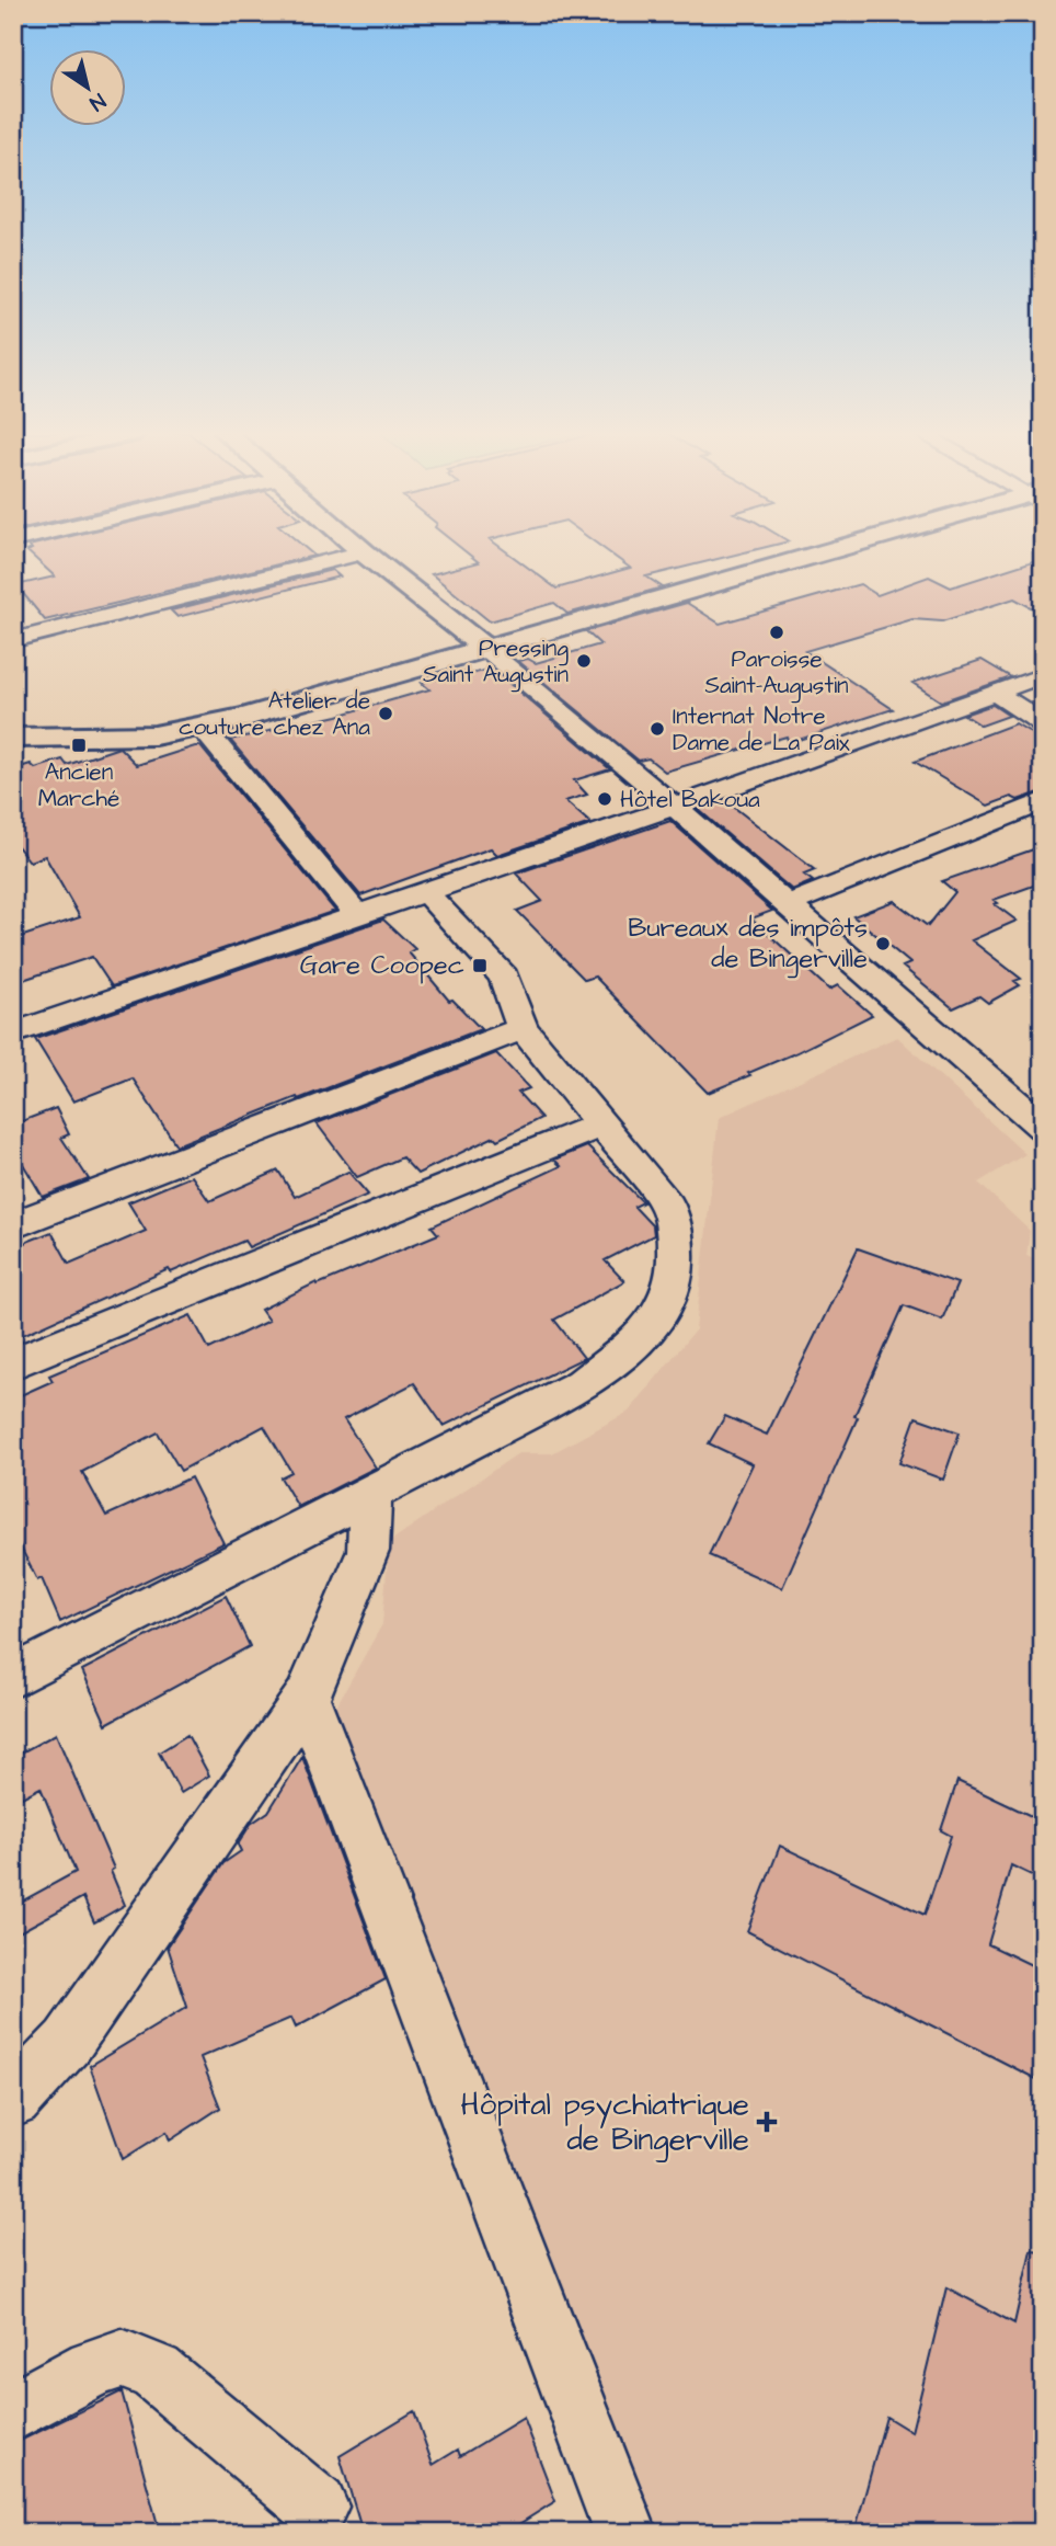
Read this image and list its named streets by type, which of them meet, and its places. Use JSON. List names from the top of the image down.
{
  "places": {
    "other": [
      "Paroisse Saint-Augustin",
      "Pressing Saint Augustin",
      "Atelier de couture chez Ana",
      "Internat Notre Dame de La Paix",
      "Hôtel Bakoua",
      "Bureaux des impôts de Bingerville"
    ],
    "transit": ["Ancien Marché", "Gare Coopec"],
    "health": ["Hôpital psychiatrique de Bingerville"]
  },
  "north": "bottom right"
}
